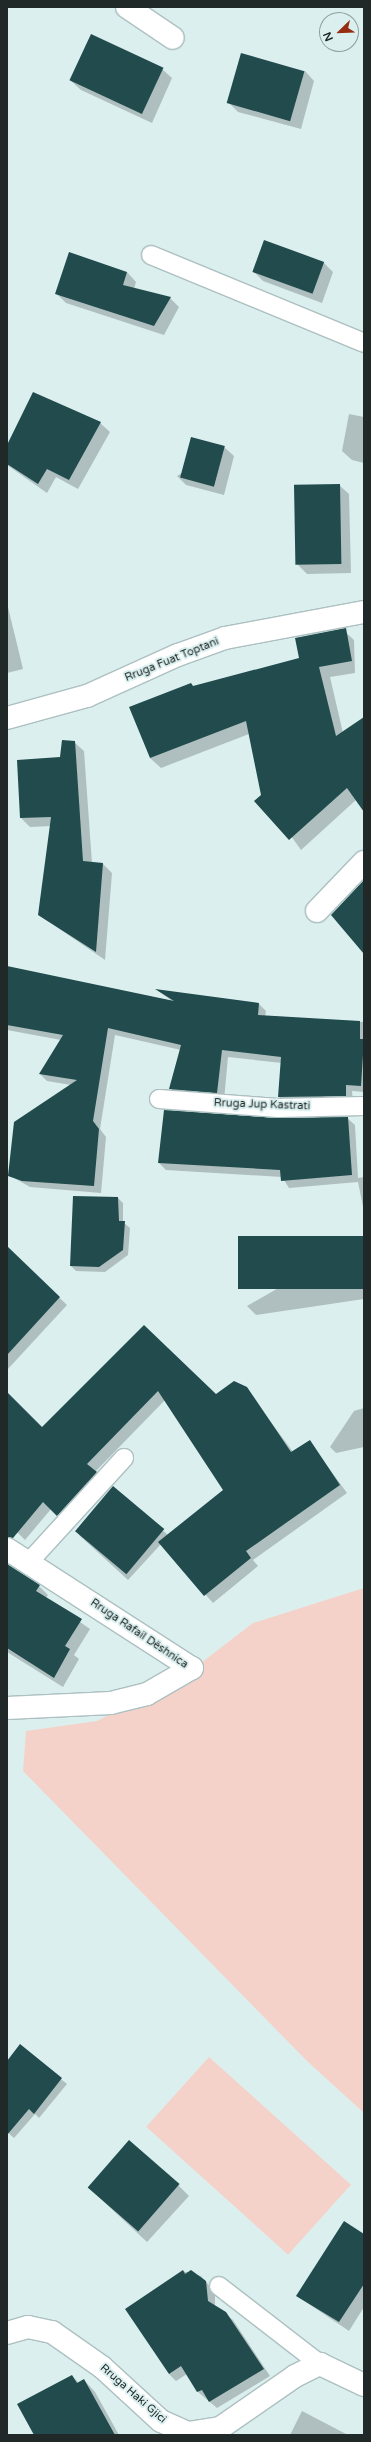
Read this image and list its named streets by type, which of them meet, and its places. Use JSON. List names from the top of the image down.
{
  "streets": {
    "street": ["Rruga Fuat Toptani", "Rruga Rafail Dëshnica", "Rruga Haki Gjici"],
    "lane": ["Rruga Jup Kastrati"]
  },
  "north": "bottom left"
}
